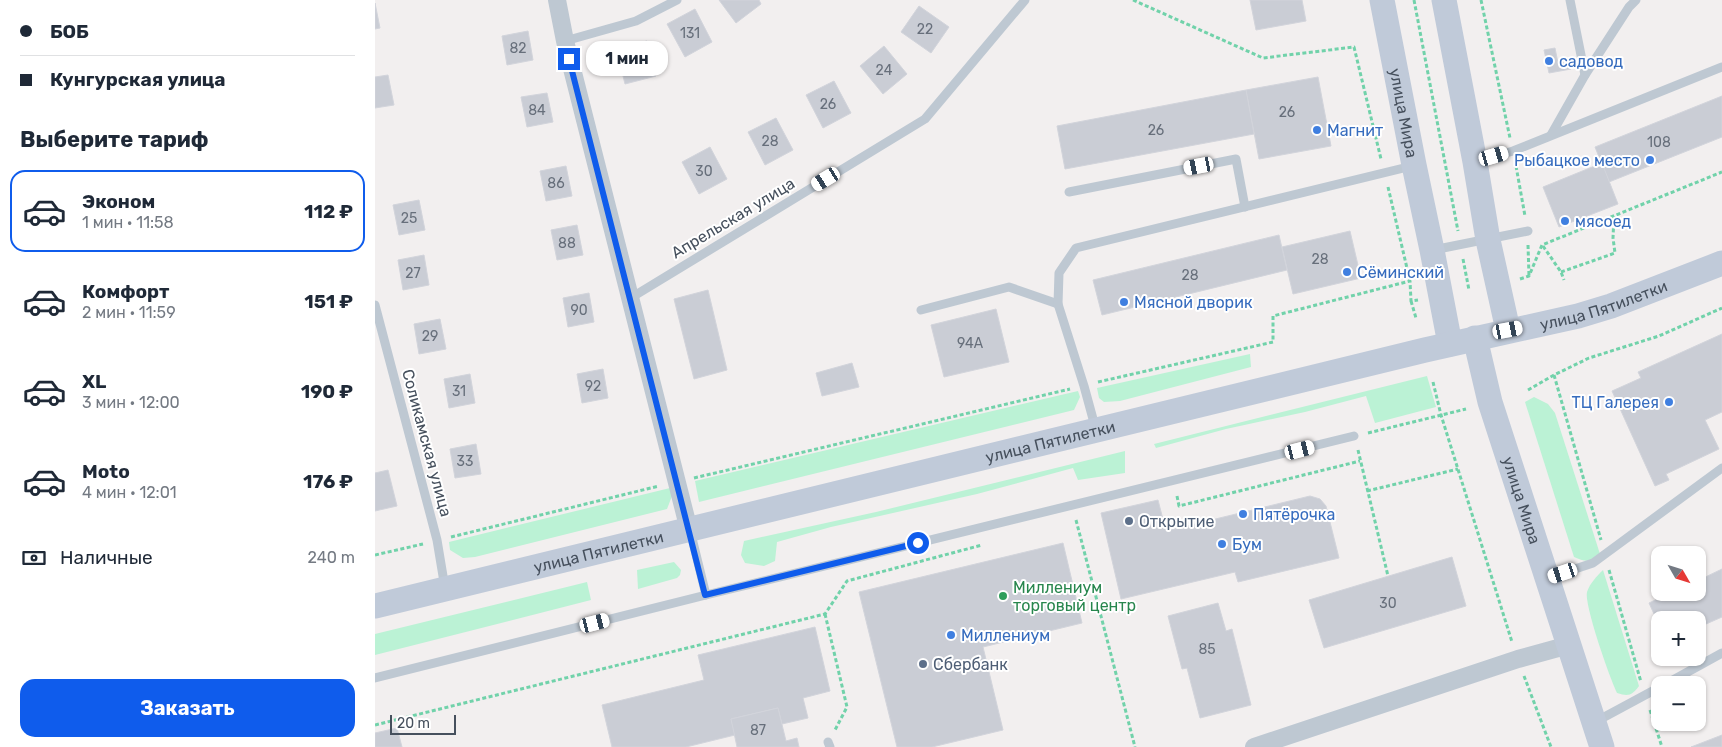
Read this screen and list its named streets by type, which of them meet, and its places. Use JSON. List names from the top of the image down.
{
  "streets": {
    "main road": ["улица Мира", "улица Пятилетки"],
    "lane": ["Апрельская улица", "Соликамская улица"]
  },
  "crossings": [
    ["улица Мира", "улица Пятилетки"],
    ["улица Пятилетки", "Соликамская улица"]
  ],
  "places": [
    "садовод",
    "Магнит",
    "Рыбацкое место",
    "мясоед",
    "Сёминский",
    "Мясной дворик",
    "ТЦ Галерея",
    "Пятёрочка",
    "Открытие",
    "Бум",
    "Миллениум торговый центр",
    "Миллениум",
    "Сбербанк"
  ],
  "house_numbers": [
    "22",
    "131",
    "82",
    "24",
    "26",
    "84",
    "26",
    "26",
    "28",
    "108",
    "30",
    "86",
    "25",
    "88",
    "28",
    "27",
    "28",
    "90",
    "29",
    "94А",
    "92",
    "31",
    "33",
    "30",
    "85",
    "87"
  ],
  "scale_bar": "20 m",
  "north": "bottom right",
  "page": {
    "banner": ["БОБ", "Кунгурская улица"],
    "bubble": "1 мин",
    "heading": "Выберите тариф",
    "list": [
      {
        "name": "Эконом",
        "note": "1 мин · 11:58",
        "value": "112 ₽"
      },
      {
        "name": "Комфорт",
        "note": "2 мин · 11:59",
        "value": "151 ₽"
      },
      {
        "name": "XL",
        "note": "3 мин · 12:00",
        "value": "190 ₽"
      },
      {
        "name": "Moto",
        "note": "4 мин · 12:01",
        "value": "176 ₽"
      }
    ],
    "pay": ["Наличные", "240 m"],
    "map_buttons": ["+", "−"],
    "buttons": "Заказать",
    "scale": "20 m"
  }
}
